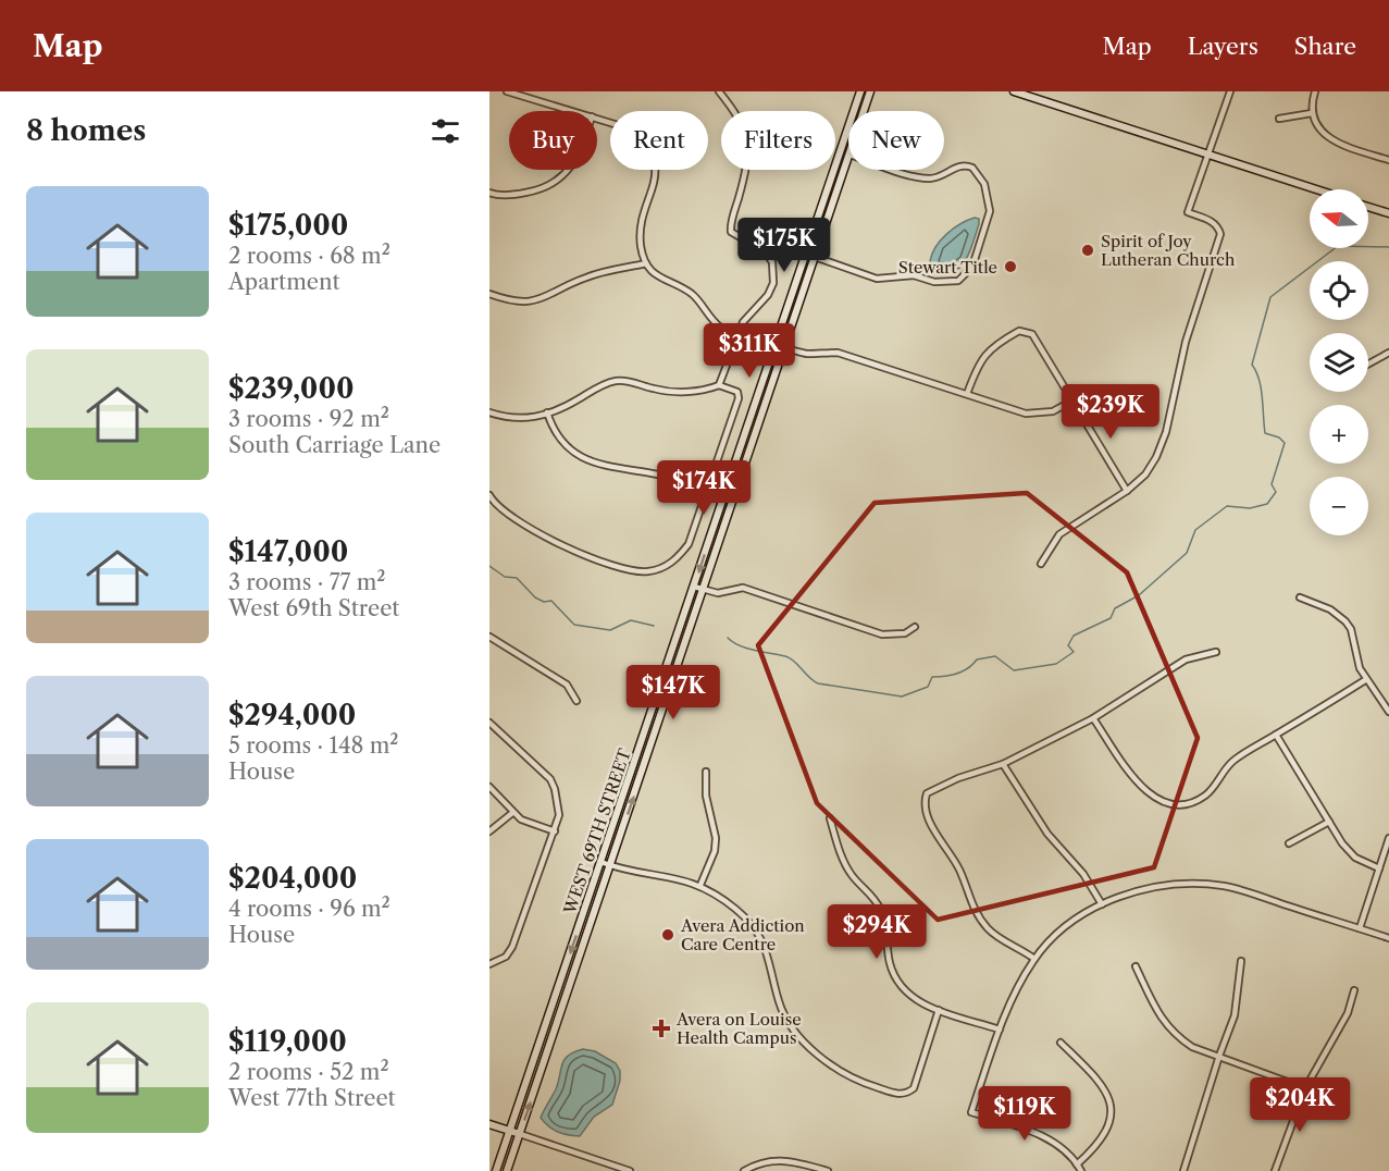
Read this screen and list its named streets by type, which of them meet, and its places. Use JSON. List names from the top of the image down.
{
  "streets": {
    "main road": ["WEST 69TH STREET"]
  },
  "places": {
    "other": ["Spirit of Joy Lutheran Church", "Stewart Title", "Avera Addiction Care Centre"],
    "health": ["Avera on Louise Health Campus"]
  },
  "north": "left",
  "page": {
    "header": "Map",
    "nav": ["Map", "Layers", "Share"],
    "heading": "8 homes",
    "chip": [
      "Buy",
      "Rent",
      "Filters",
      "New"
    ],
    "list": [
      {
        "name": "$175,000",
        "note": "2 rooms · 68 m² · Apartment"
      },
      {
        "name": "$239,000",
        "note": "3 rooms · 92 m² · South Carriage Lane"
      },
      {
        "name": "$147,000",
        "note": "3 rooms · 77 m² · West 69th Street"
      },
      {
        "name": "$294,000",
        "note": "5 rooms · 148 m² · House"
      },
      {
        "name": "$204,000",
        "note": "4 rooms · 96 m² · House"
      },
      {
        "name": "$119,000",
        "note": "2 rooms · 52 m² · West 77th Street"
      }
    ],
    "map_buttons": ["+", "−"],
    "price": [
      "$175K",
      "$311K",
      "$239K",
      "$174K",
      "$147K",
      "$294K",
      "$204K",
      "$119K"
    ]
  }
}
